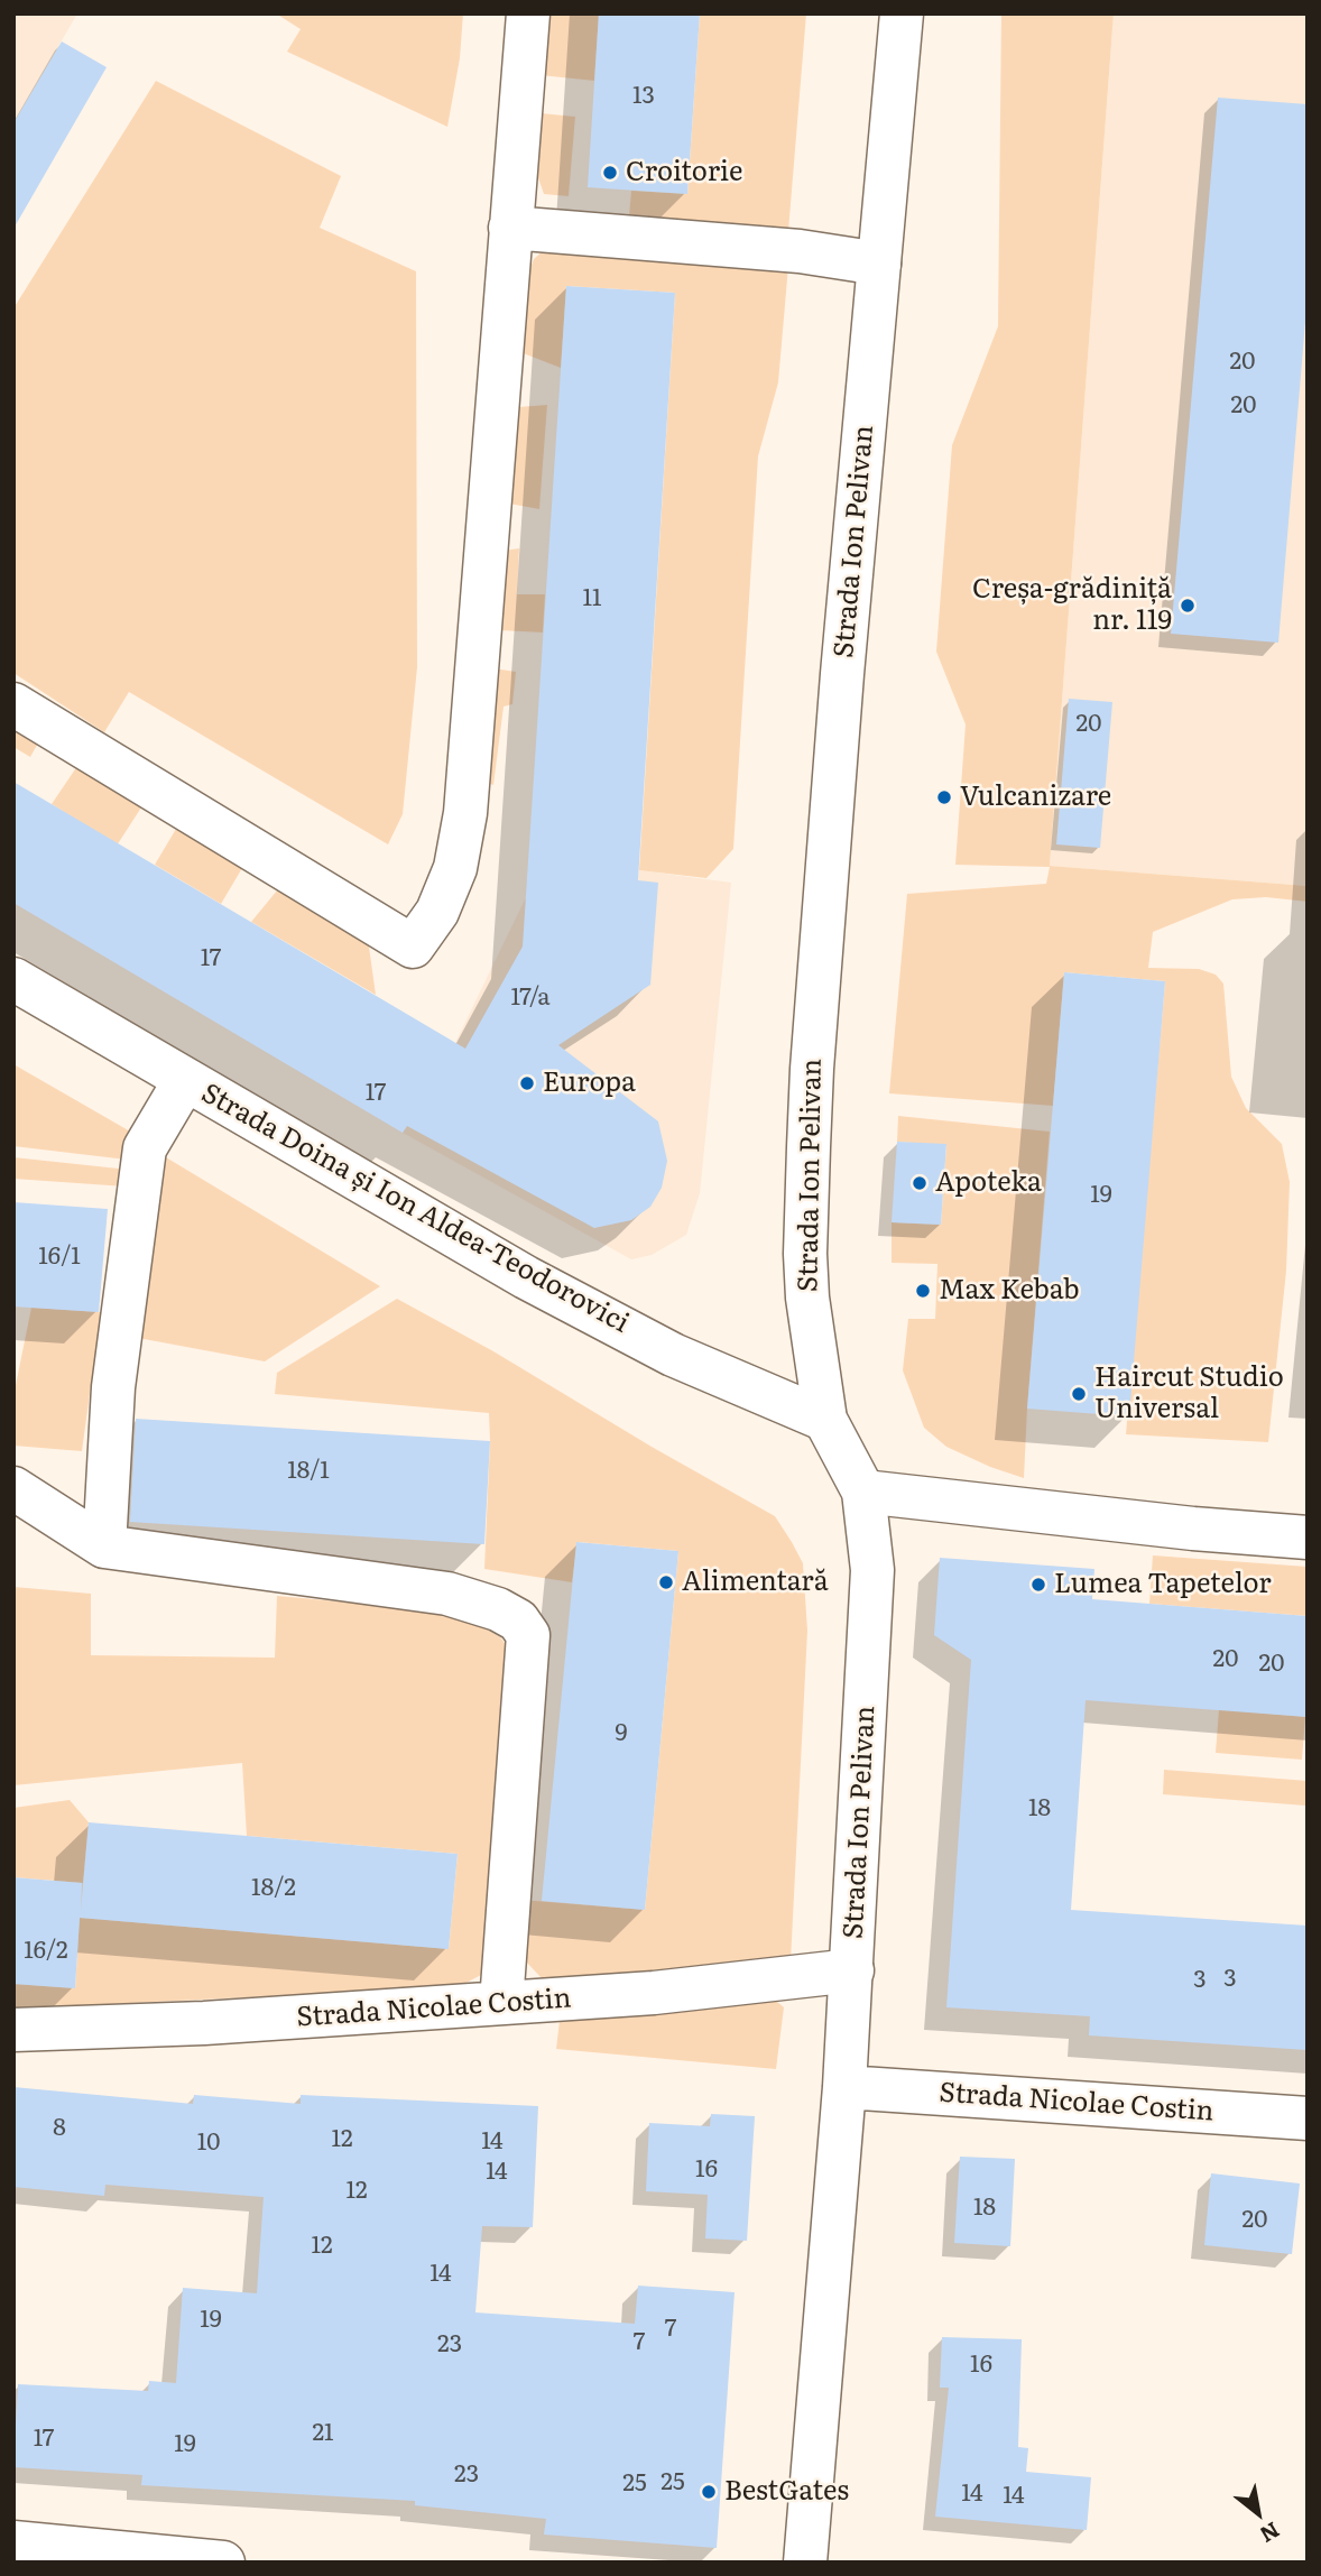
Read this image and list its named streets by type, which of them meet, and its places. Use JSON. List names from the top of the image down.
{
  "streets": {
    "main road": ["Strada Ion Pelivan", "Strada Doina și Ion Aldea-Teodorovici", "Strada Nicolae Costin"]
  },
  "crossings": [
    ["Strada Ion Pelivan", "Strada Doina și Ion Aldea-Teodorovici"],
    ["Strada Ion Pelivan", "Strada Nicolae Costin"]
  ],
  "places": [
    "Croitorie",
    "Creșa-grădiniță nr. 119",
    "Vulcanizare",
    "Europa",
    "Apoteka",
    "Max Kebab",
    "Haircut Studio Universal",
    "Alimentară",
    "Lumea Tapetelor",
    "BestGates"
  ],
  "house_numbers": [
    "13",
    "20",
    "20",
    "11",
    "20",
    "17",
    "17/a",
    "17",
    "19",
    "16/1",
    "18/1",
    "20",
    "20",
    "9",
    "18",
    "18/2",
    "16/2",
    "3",
    "3",
    "8",
    "12",
    "14",
    "10",
    "16",
    "14",
    "12",
    "18",
    "20",
    "12",
    "14",
    "19",
    "7",
    "7",
    "23",
    "16",
    "21",
    "17",
    "19",
    "23",
    "25",
    "25",
    "14",
    "14"
  ],
  "north": "bottom right"
}
